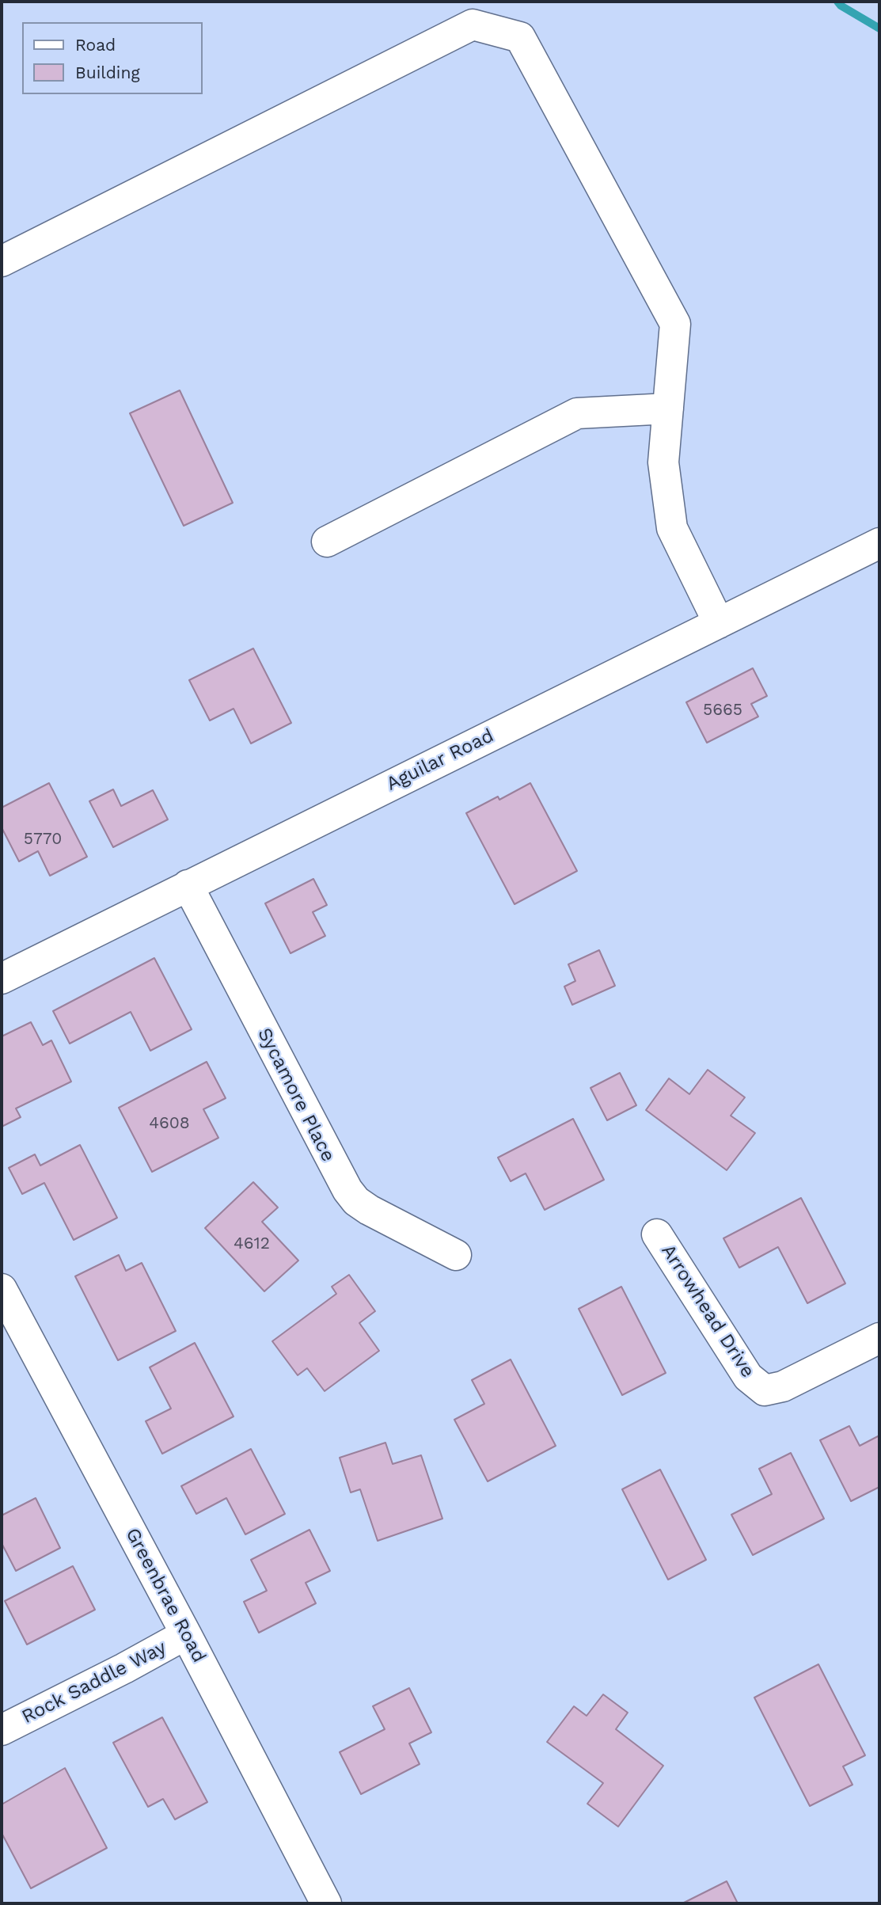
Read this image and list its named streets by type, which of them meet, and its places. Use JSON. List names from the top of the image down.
{
  "streets": {
    "street": [
      "Aguilar Road",
      "Sycamore Place",
      "Arrowhead Drive",
      "Greenbrae Road",
      "Rock Saddle Way"
    ]
  },
  "crossings": [
    ["Aguilar Road", "Sycamore Place"],
    ["Greenbrae Road", "Rock Saddle Way"]
  ],
  "house_numbers": [
    "5665",
    "5770",
    "4608",
    "4612"
  ],
  "legend": ["Road", "Building"]
}
